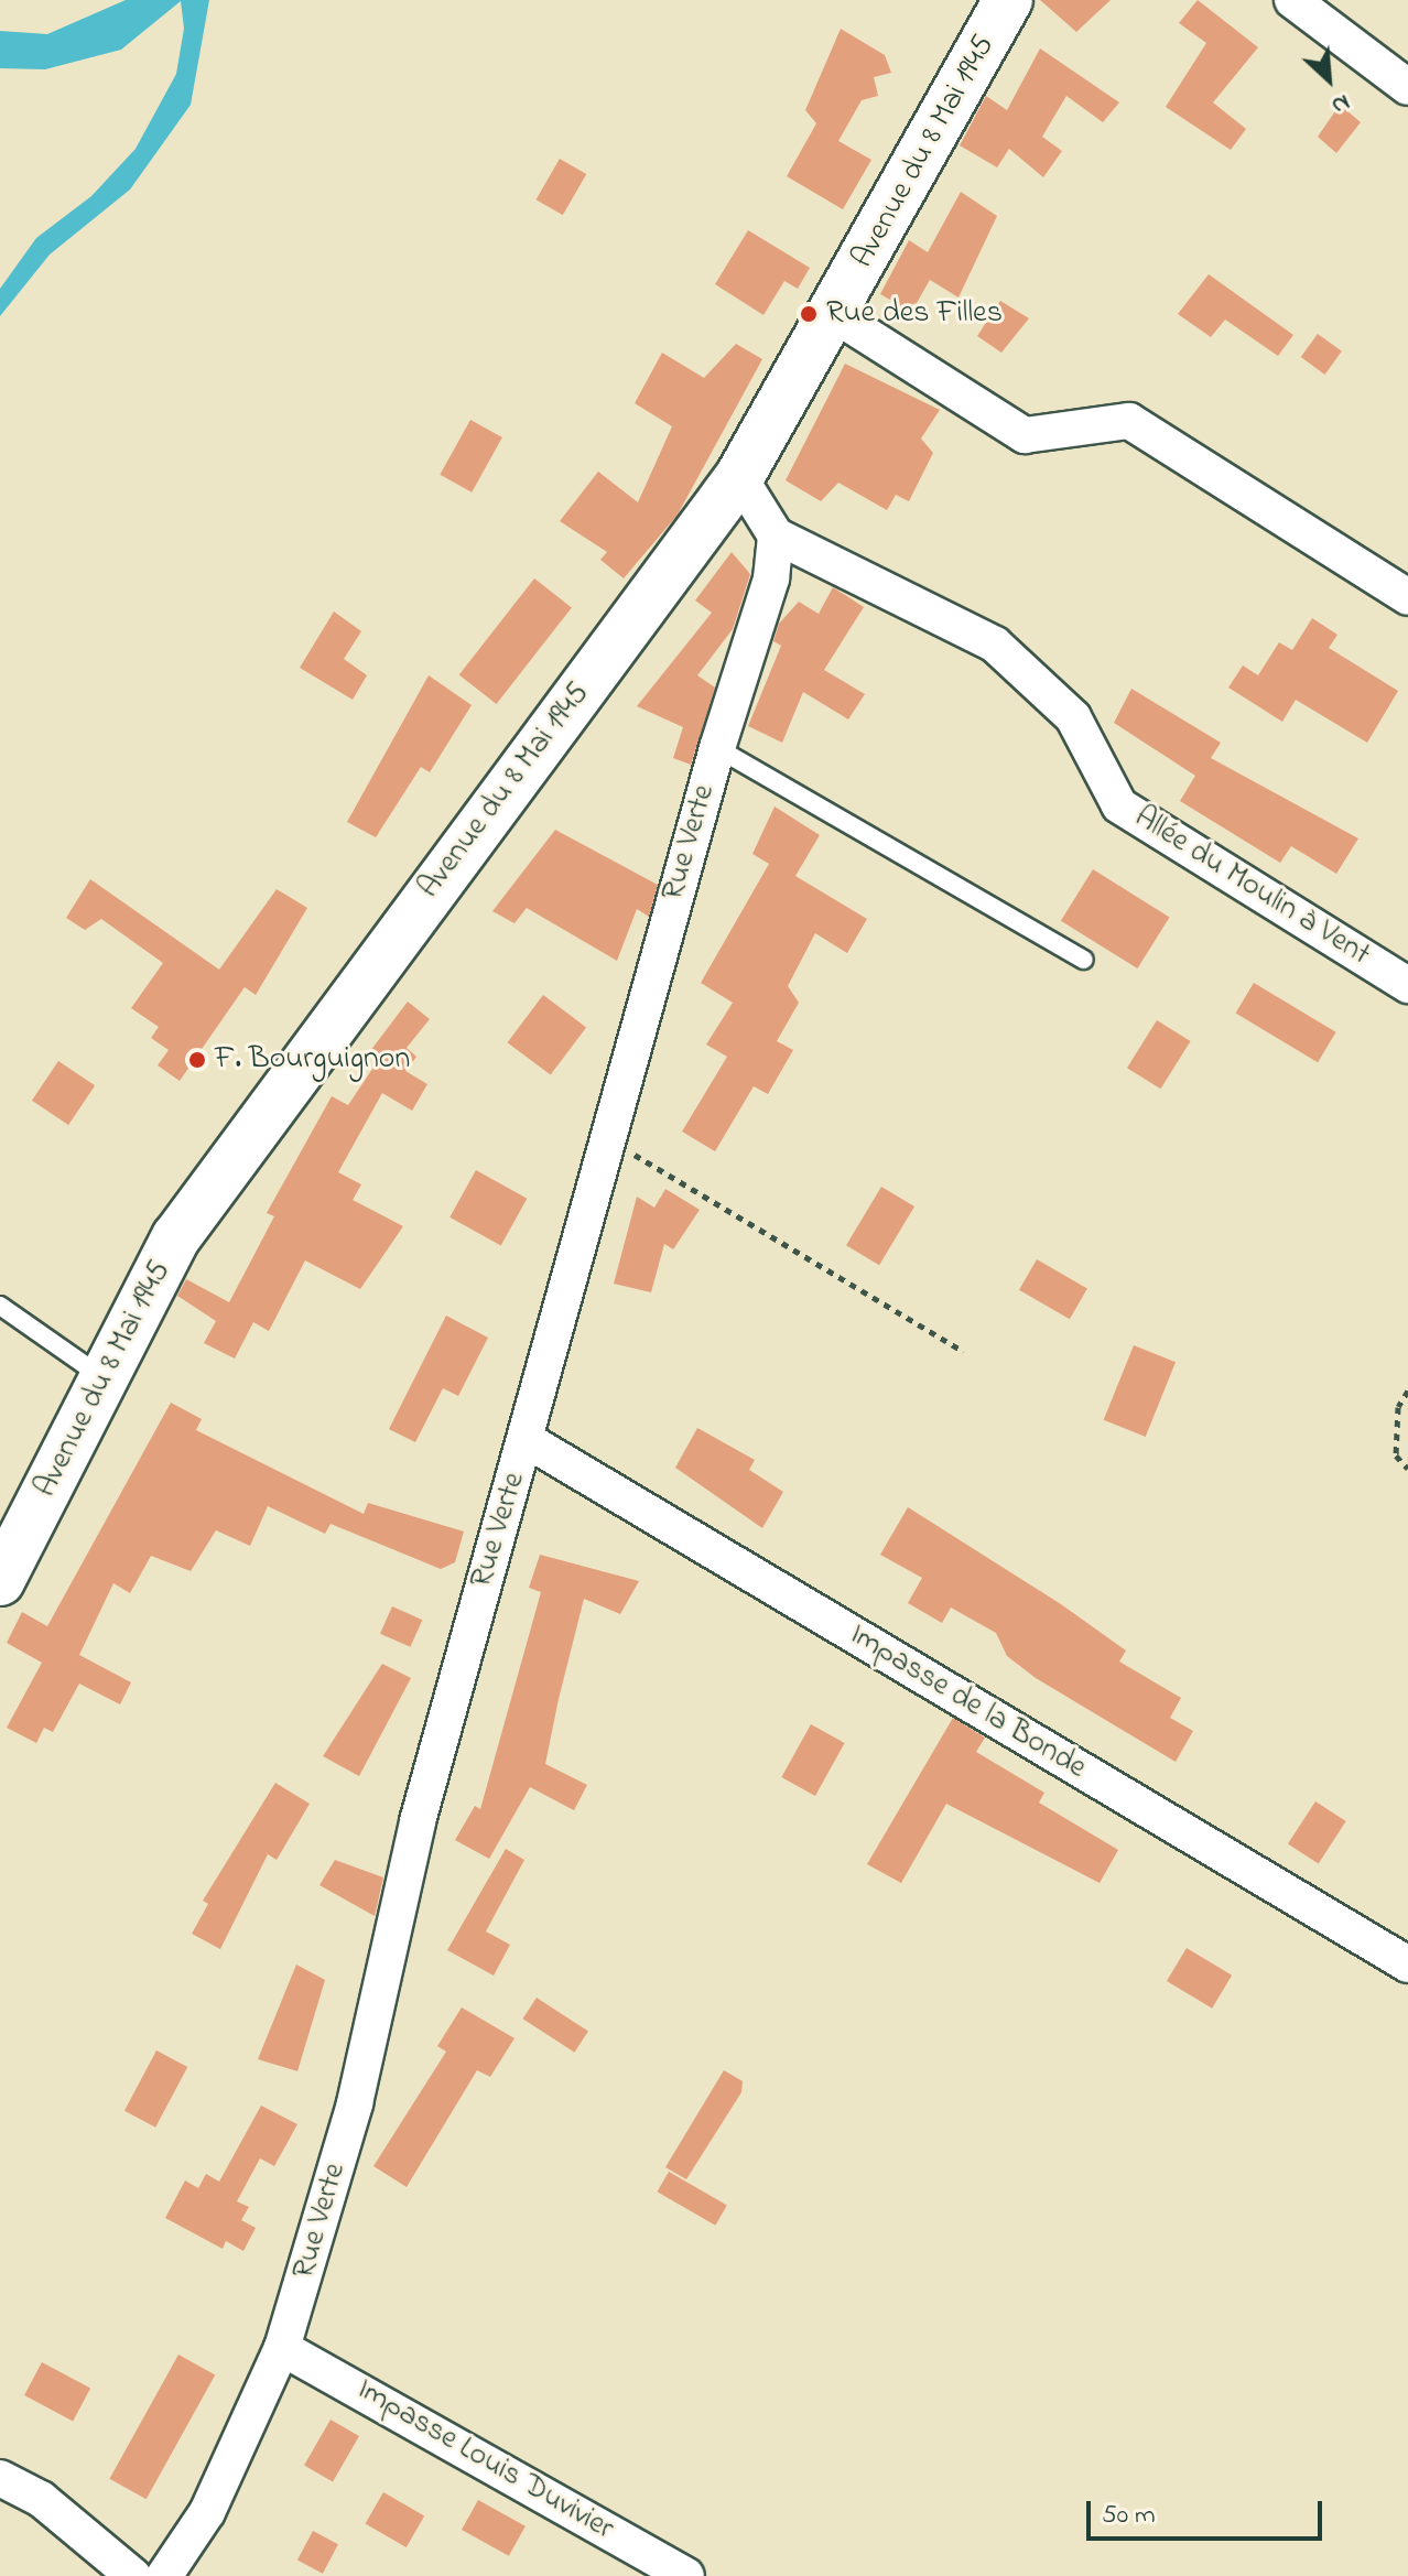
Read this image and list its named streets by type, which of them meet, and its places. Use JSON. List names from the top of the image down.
{
  "streets": {
    "main road": ["Avenue du 8 Mai 1945"],
    "street": [
      "Rue Verte",
      "Allée du Moulin à Vent",
      "Impasse de la Bonde",
      "Impasse Louis Duvivier"
    ]
  },
  "crossings": [
    ["Rue Verte", "Allée du Moulin à Vent"],
    ["Rue Verte", "Impasse de la Bonde"],
    ["Rue Verte", "Impasse Louis Duvivier"]
  ],
  "places": ["Rue des Filles", "F. Bourguignon"],
  "scale_bar": "50 m",
  "north": "bottom right"
}
